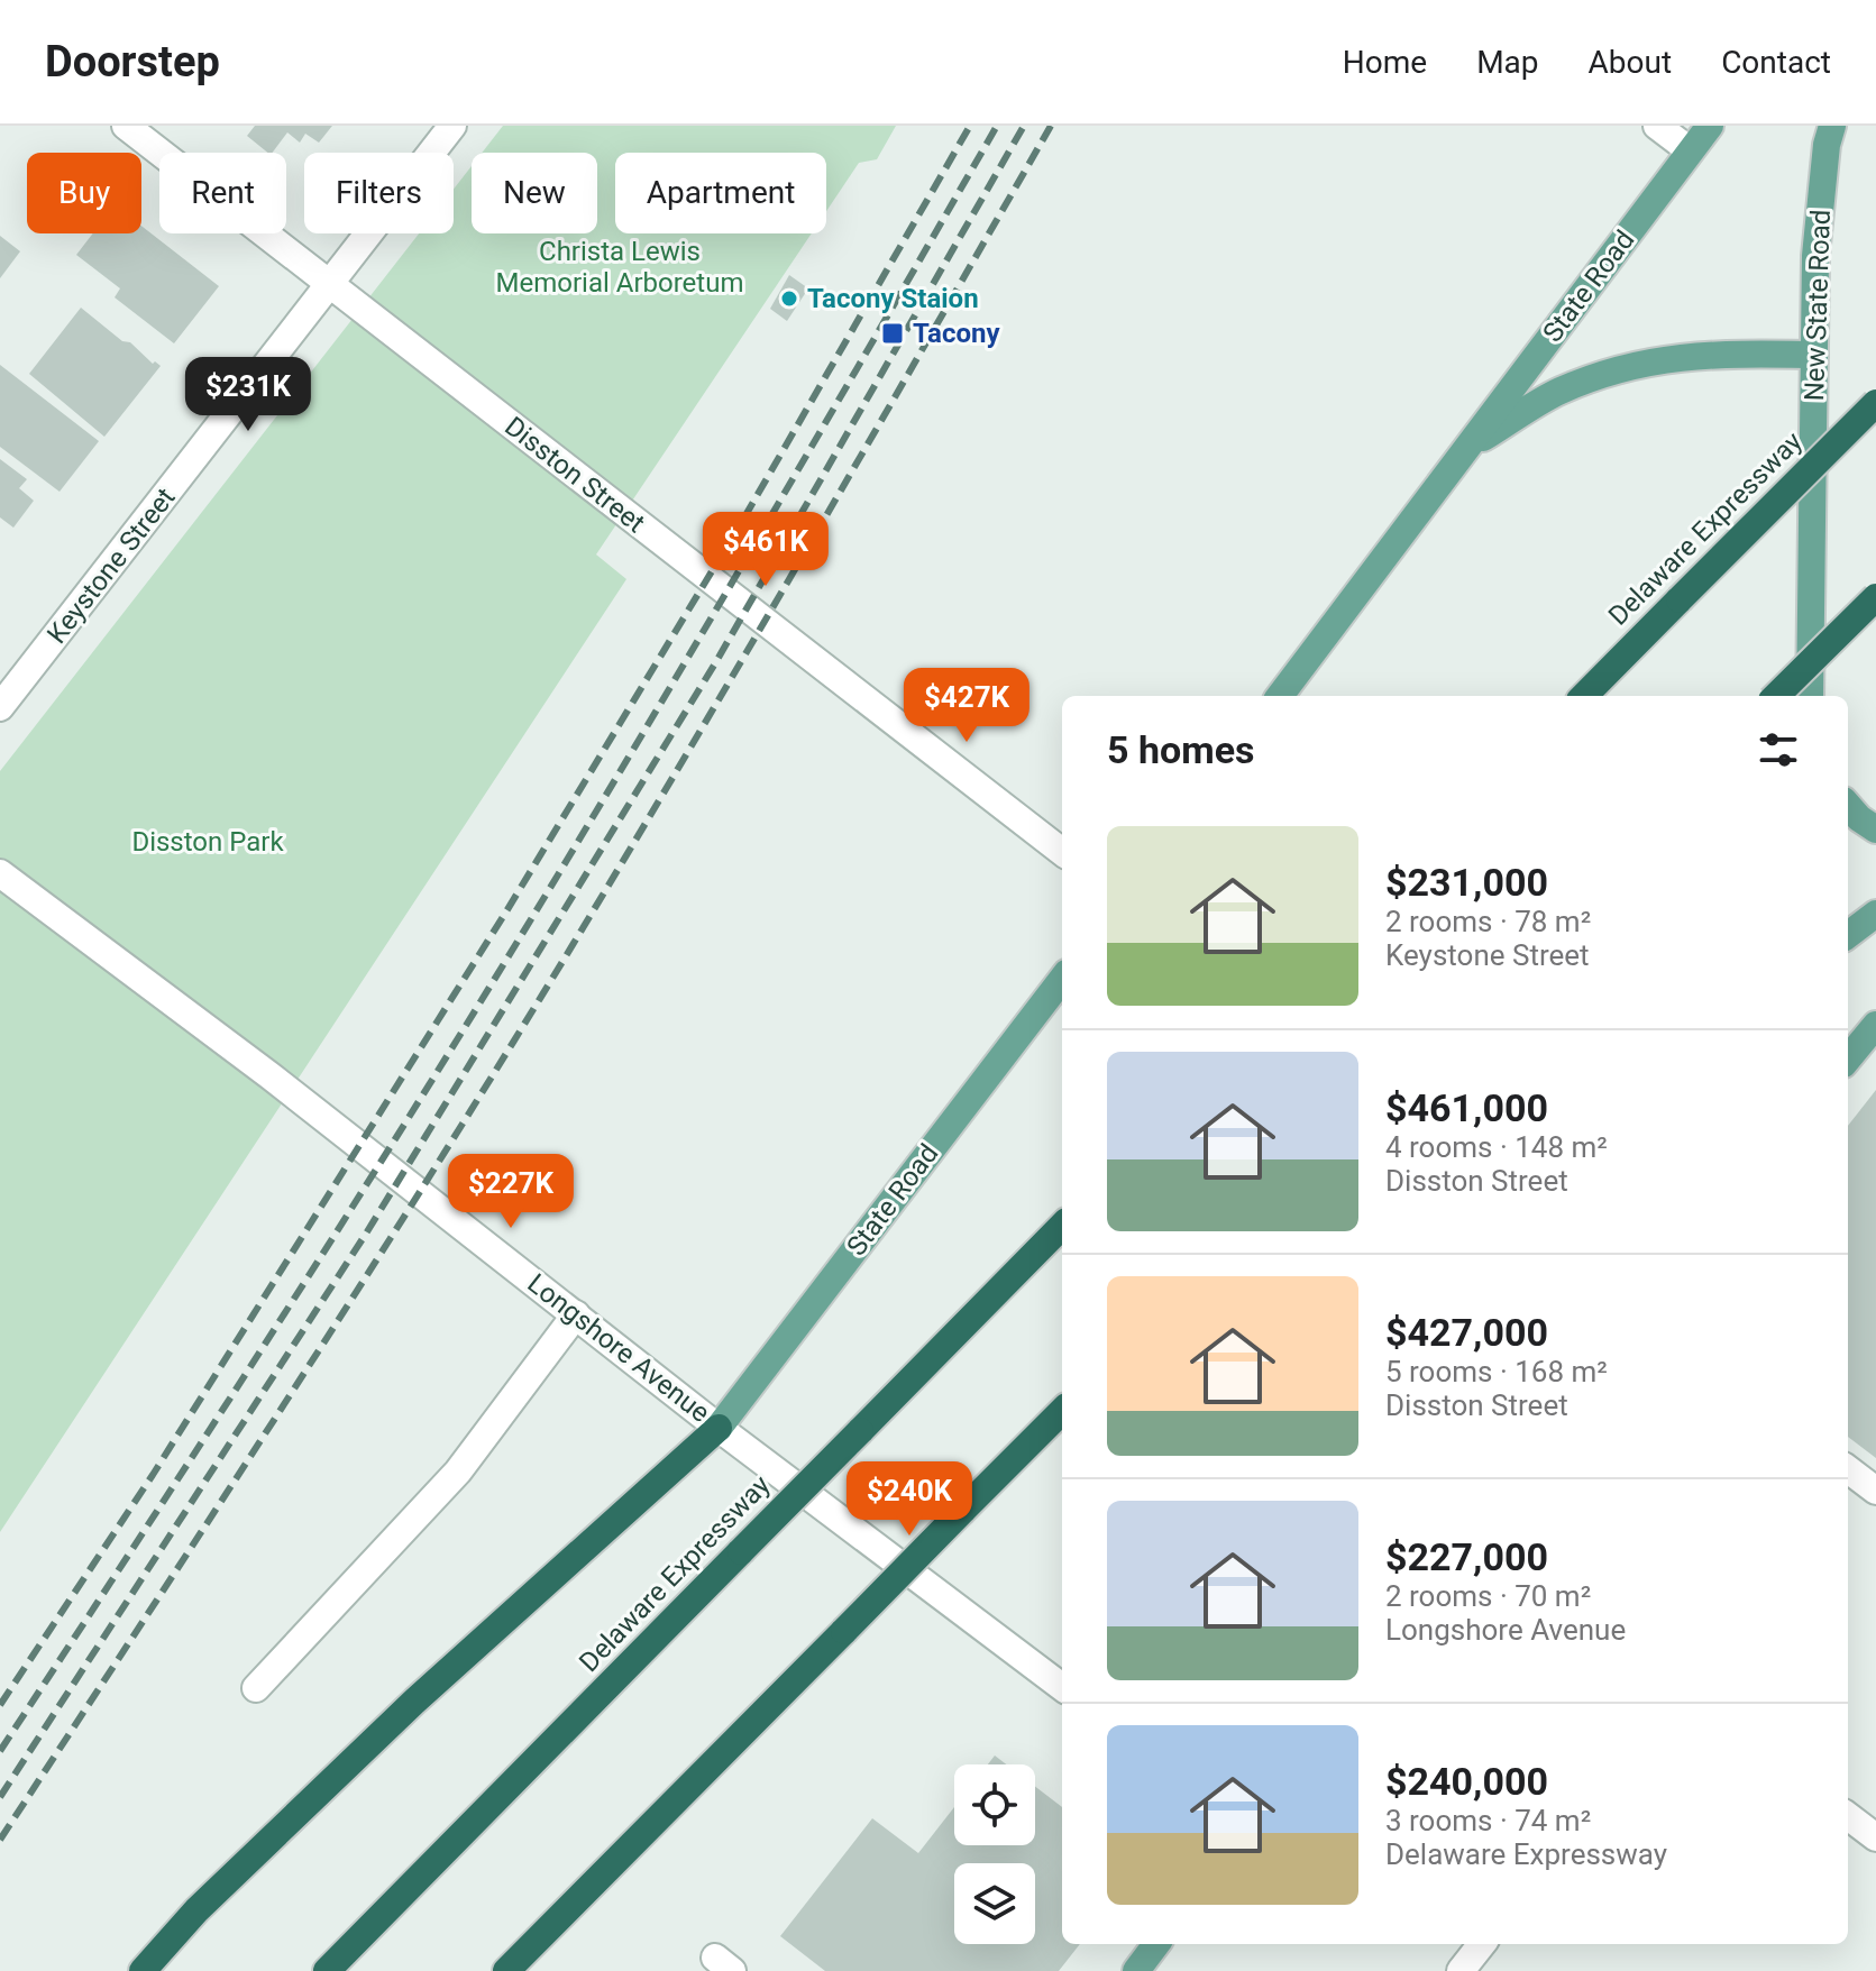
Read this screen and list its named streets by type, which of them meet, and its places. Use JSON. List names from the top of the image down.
{
  "streets": {
    "highway": ["Delaware Expressway"],
    "main road": ["State Road", "New State Road"],
    "street": ["Disston Street", "Keystone Street", "Longshore Avenue"]
  },
  "crossings": [
    ["State Road", "New State Road"],
    ["State Road", "Longshore Avenue"],
    ["Disston Street", "Keystone Street"]
  ],
  "parks": ["Christa Lewis Memorial Arboretum", "Disston Park"],
  "places": {
    "other": ["Tacony Staion"],
    "transit": ["Tacony"]
  },
  "page": {
    "header": "Doorstep",
    "nav": [
      "Home",
      "Map",
      "About",
      "Contact"
    ],
    "chip": [
      "Buy",
      "Rent",
      "Filters",
      "New",
      "Apartment"
    ],
    "price": [
      "$231K",
      "$461K",
      "$427K",
      "$227K",
      "$240K"
    ],
    "heading": "5 homes",
    "list": [
      {
        "name": "$231,000",
        "note": "2 rooms · 78 m² · Keystone Street"
      },
      {
        "name": "$461,000",
        "note": "4 rooms · 148 m² · Disston Street"
      },
      {
        "name": "$427,000",
        "note": "5 rooms · 168 m² · Disston Street"
      },
      {
        "name": "$227,000",
        "note": "2 rooms · 70 m² · Longshore Avenue"
      },
      {
        "name": "$240,000",
        "note": "3 rooms · 74 m² · Delaware Expressway"
      }
    ]
  }
}
